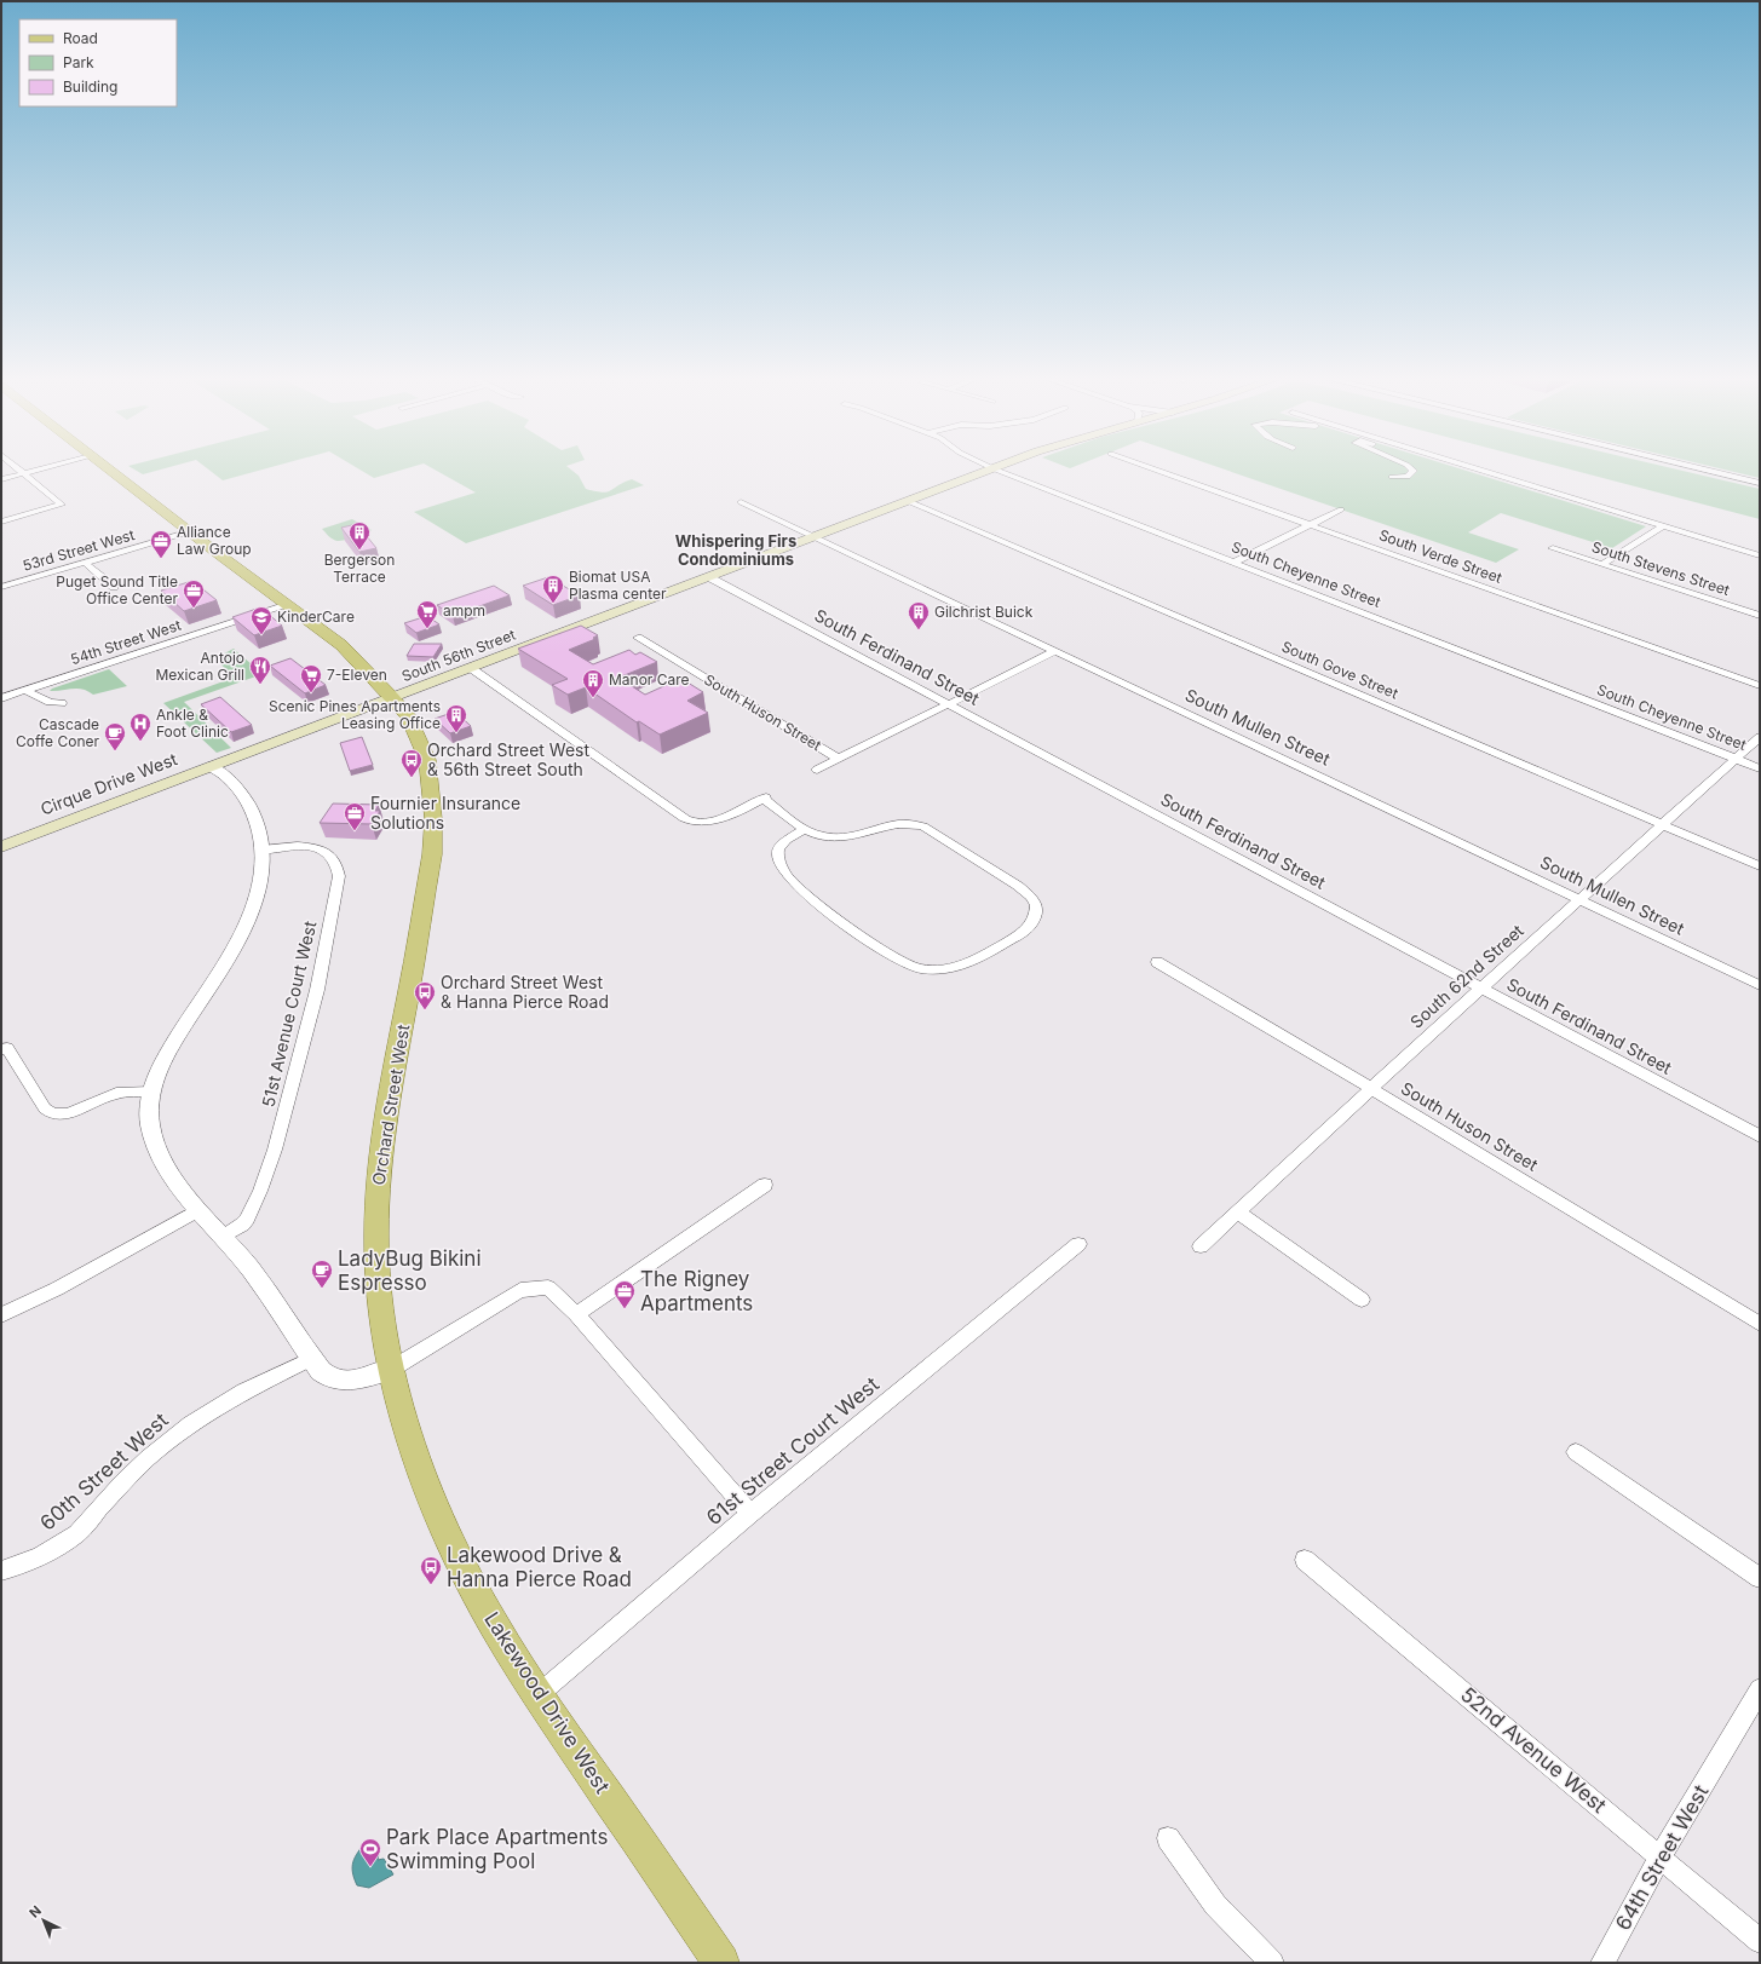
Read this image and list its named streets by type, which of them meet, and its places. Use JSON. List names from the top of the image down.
{
  "streets": {
    "main road": [
      "South 56th Street",
      "Cirque Drive West",
      "Orchard Street West",
      "Lakewood Drive West"
    ],
    "street": [
      "53rd Street West",
      "South Verde Street",
      "South Stevens Street",
      "South Cheyenne Street",
      "54th Street West",
      "South Ferdinand Street",
      "South Gove Street",
      "South Huson Street",
      "South Mullen Street",
      "South 62nd Street",
      "51st Avenue Court West",
      "61st Street Court West",
      "60th Street West",
      "52nd Avenue West",
      "64th Street West"
    ]
  },
  "crossings": [
    ["53rd Street West", "Orchard Street West"],
    ["South Cheyenne Street", "South 62nd Street"],
    ["54th Street West", "Orchard Street West"],
    ["South 56th Street", "South Ferdinand Street"],
    ["South 56th Street", "South Gove Street"],
    ["South 56th Street", "South Mullen Street"],
    ["South 56th Street", "Cirque Drive West"],
    ["South 56th Street", "Orchard Street West"],
    ["South Ferdinand Street", "South 62nd Street"],
    ["South Gove Street", "South 62nd Street"],
    ["South Huson Street", "South 62nd Street"],
    ["South Mullen Street", "South 62nd Street"],
    ["Cirque Drive West", "Orchard Street West"],
    ["Orchard Street West", "Lakewood Drive West"],
    ["61st Street Court West", "Lakewood Drive West"],
    ["52nd Avenue West", "64th Street West"]
  ],
  "districts": ["Whispering Firs Condominiums"],
  "places": {
    "building": [
      "Bergerson Terrace",
      "Biomat USA Plasma center",
      "Gilchrist Buick",
      "Manor Care",
      "Scenic Pines Apartments Leasing Office"
    ],
    "office": [
      "Alliance Law Group",
      "Puget Sound Title Office Center",
      "Fournier Insurance Solutions",
      "The Rigney Apartments"
    ],
    "supermarket": ["ampm", "7-Eleven"],
    "school or university": ["KinderCare"],
    "restaurant": ["Antojo Mexican Grill"],
    "hospital": ["Ankle & Foot Clinic"],
    "cafe": ["Cascade Coffe Coner", "LadyBug Bikini Espresso"],
    "bus stop": ["Orchard Street West & 56th Street South", "Orchard Street West & Hanna Pierce Road", "Lakewood Drive & Hanna Pierce Road"],
    "sports": ["Park Place Apartments Swimming Pool"]
  },
  "legend": ["Road", "Park", "Building"],
  "north": "top left"
}
